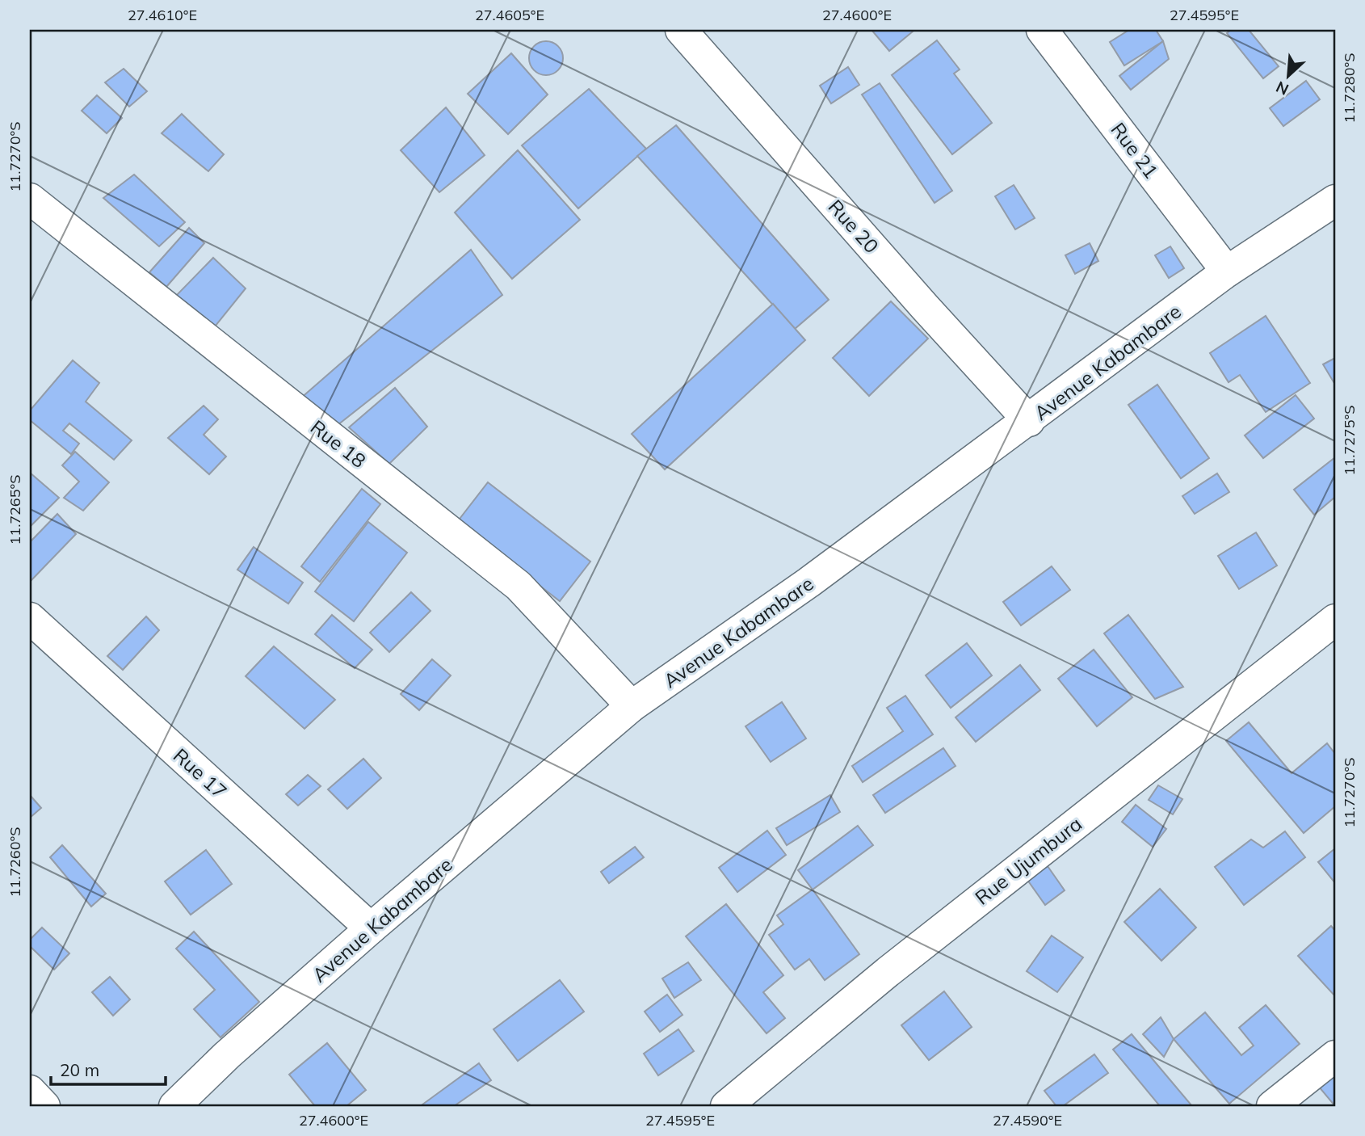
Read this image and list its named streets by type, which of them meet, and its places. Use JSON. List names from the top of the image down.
{
  "streets": {
    "street": [
      "Rue 21",
      "Rue 20",
      "Avenue Kabambare",
      "Rue 18",
      "Rue 17",
      "Rue Ujumbura"
    ]
  },
  "crossings": [
    ["Rue 21", "Avenue Kabambare"],
    ["Rue 20", "Avenue Kabambare"],
    ["Avenue Kabambare", "Rue 18"],
    ["Avenue Kabambare", "Rue 17"]
  ],
  "scale_bar": "20 m",
  "north": "bottom left",
  "coordinates": [
    "27.4610°E",
    "27.4605°E",
    "27.4600°E",
    "27.4595°E",
    "11.7280°S",
    "11.7270°S",
    "11.7275°S",
    "11.7265°S",
    "11.7260°S",
    "27.4590°E"
  ]
}
